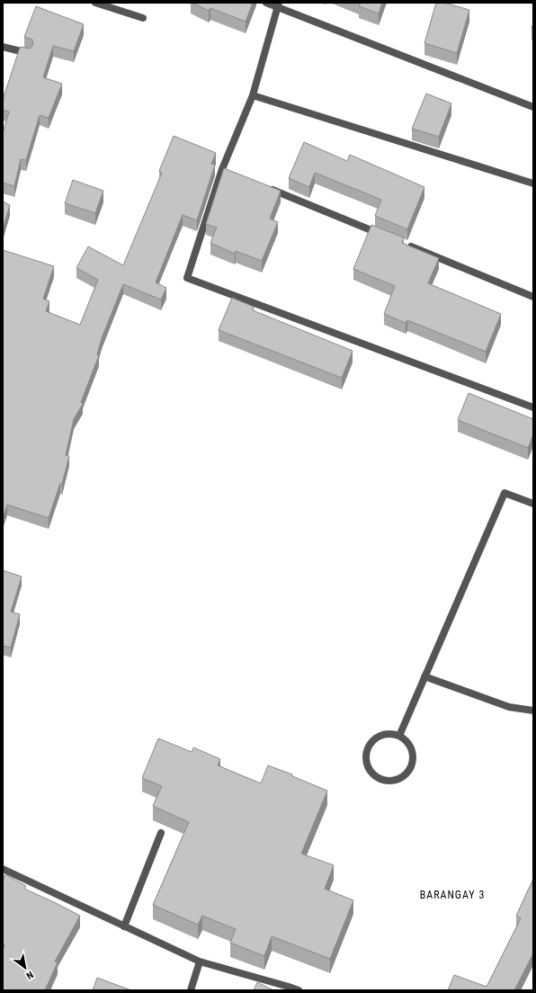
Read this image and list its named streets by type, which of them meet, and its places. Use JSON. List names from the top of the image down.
{
  "districts": ["BARANGAY 3"],
  "north": "bottom right"
}
